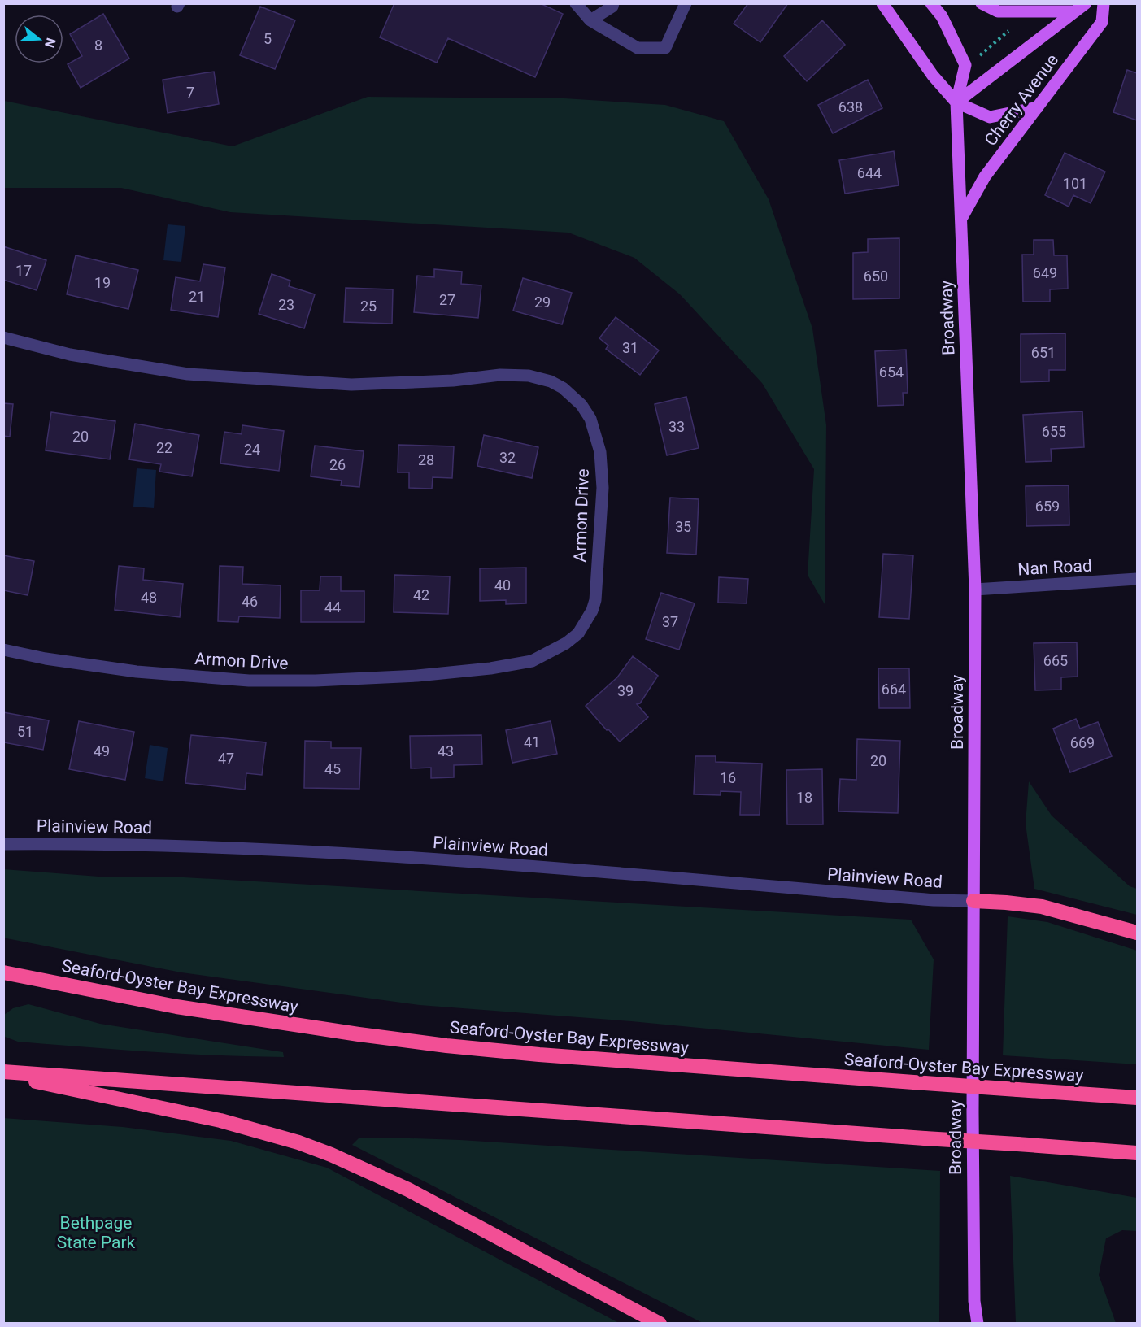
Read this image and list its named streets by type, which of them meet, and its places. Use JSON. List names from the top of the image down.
{
  "streets": {
    "highway": ["Seaford-Oyster Bay Expressway"],
    "main road": ["Cherry Avenue", "Broadway"],
    "street": ["Armon Drive", "Nan Road", "Plainview Road"]
  },
  "crossings": [
    ["Cherry Avenue", "Broadway"],
    ["Broadway", "Nan Road"],
    ["Broadway", "Plainview Road"]
  ],
  "parks": ["Bethpage State Park"],
  "house_numbers": [
    "5",
    "8",
    "7",
    "638",
    "644",
    "101",
    "17",
    "649",
    "650",
    "19",
    "21",
    "27",
    "29",
    "23",
    "25",
    "31",
    "651",
    "654",
    "33",
    "655",
    "20",
    "22",
    "24",
    "32",
    "28",
    "26",
    "659",
    "35",
    "40",
    "42",
    "48",
    "46",
    "44",
    "37",
    "665",
    "664",
    "39",
    "51",
    "41",
    "669",
    "49",
    "43",
    "47",
    "20",
    "45",
    "16",
    "18"
  ],
  "north": "right"
}
